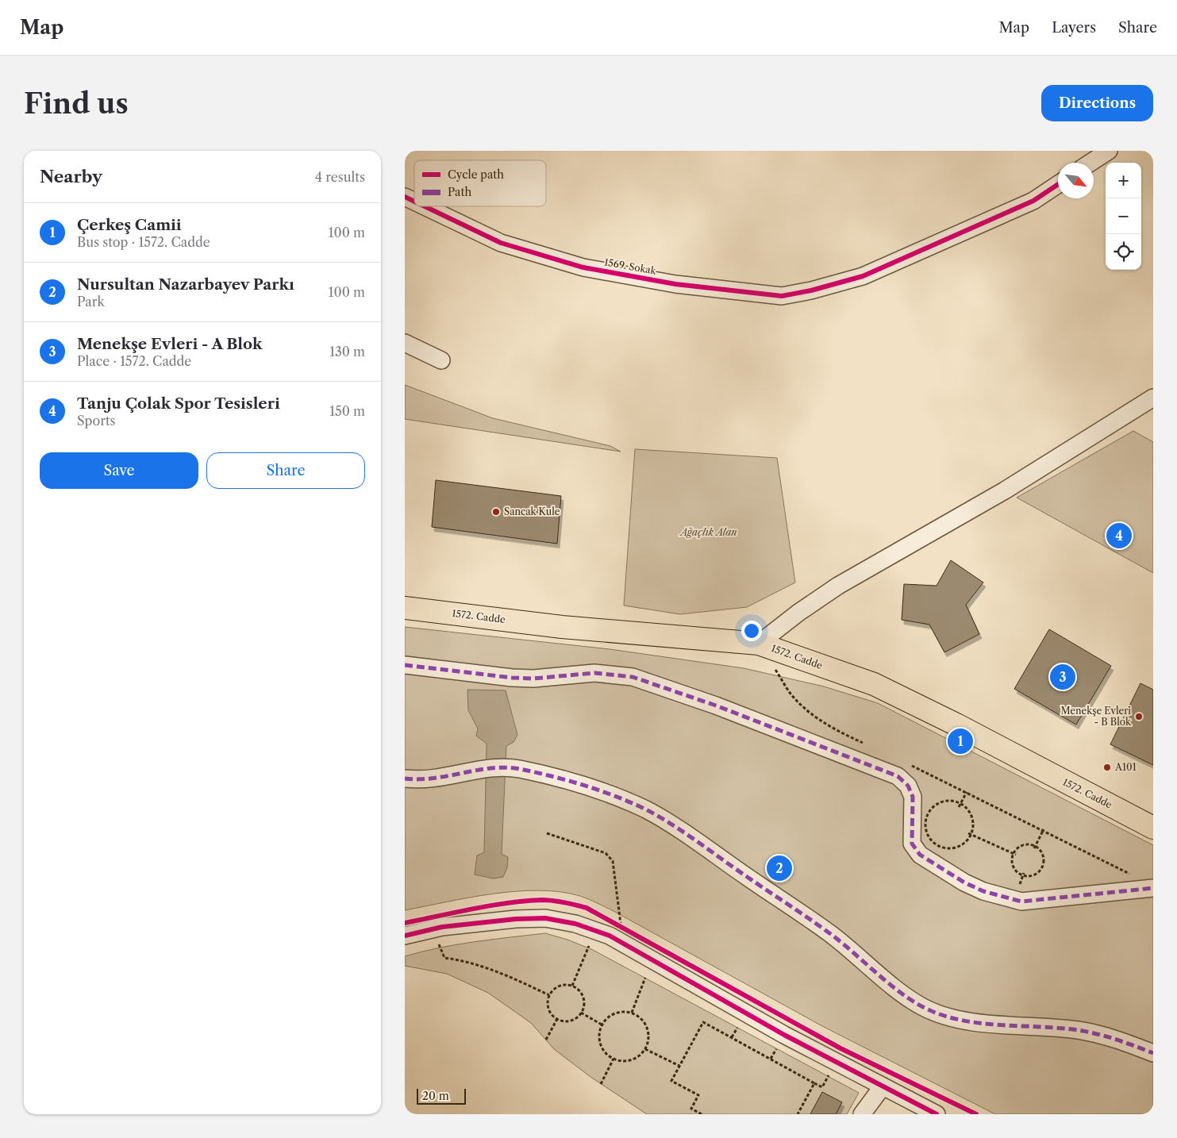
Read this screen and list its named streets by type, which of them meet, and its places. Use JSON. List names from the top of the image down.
{
  "streets": {
    "main road": ["1572. Cadde"],
    "street": ["1569. Sokak"]
  },
  "parks": ["Ağaçlık Alan"],
  "places": ["Sancak Kule", "Menekşe Evleri - B Blok", "A101"],
  "legend": ["Cycle path", "Path"],
  "scale_bar": "20 m",
  "north": "bottom right",
  "page": {
    "header": "Map",
    "nav": ["Map", "Layers", "Share"],
    "buttons": [
      "Directions",
      ["Save", "Share"]
    ],
    "title": "Find us",
    "heading": ["Nearby", "4 results"],
    "map_buttons": ["+", "−"],
    "list": [
      {
        "mark": "1",
        "name": "Çerkeş Camii",
        "note": "Bus stop · 1572. Cadde",
        "value": "100 m"
      },
      {
        "mark": "2",
        "name": "Nursultan Nazarbayev Parkı",
        "note": "Park",
        "value": "100 m"
      },
      {
        "mark": "3",
        "name": "Menekşe Evleri - A Blok",
        "note": "Place · 1572. Cadde",
        "value": "130 m"
      },
      {
        "mark": "4",
        "name": "Tanju Çolak Spor Tesisleri",
        "note": "Sports",
        "value": "150 m"
      }
    ],
    "pins": [
      "4",
      "3",
      "1",
      "2"
    ],
    "scale": "20 m"
  }
}
